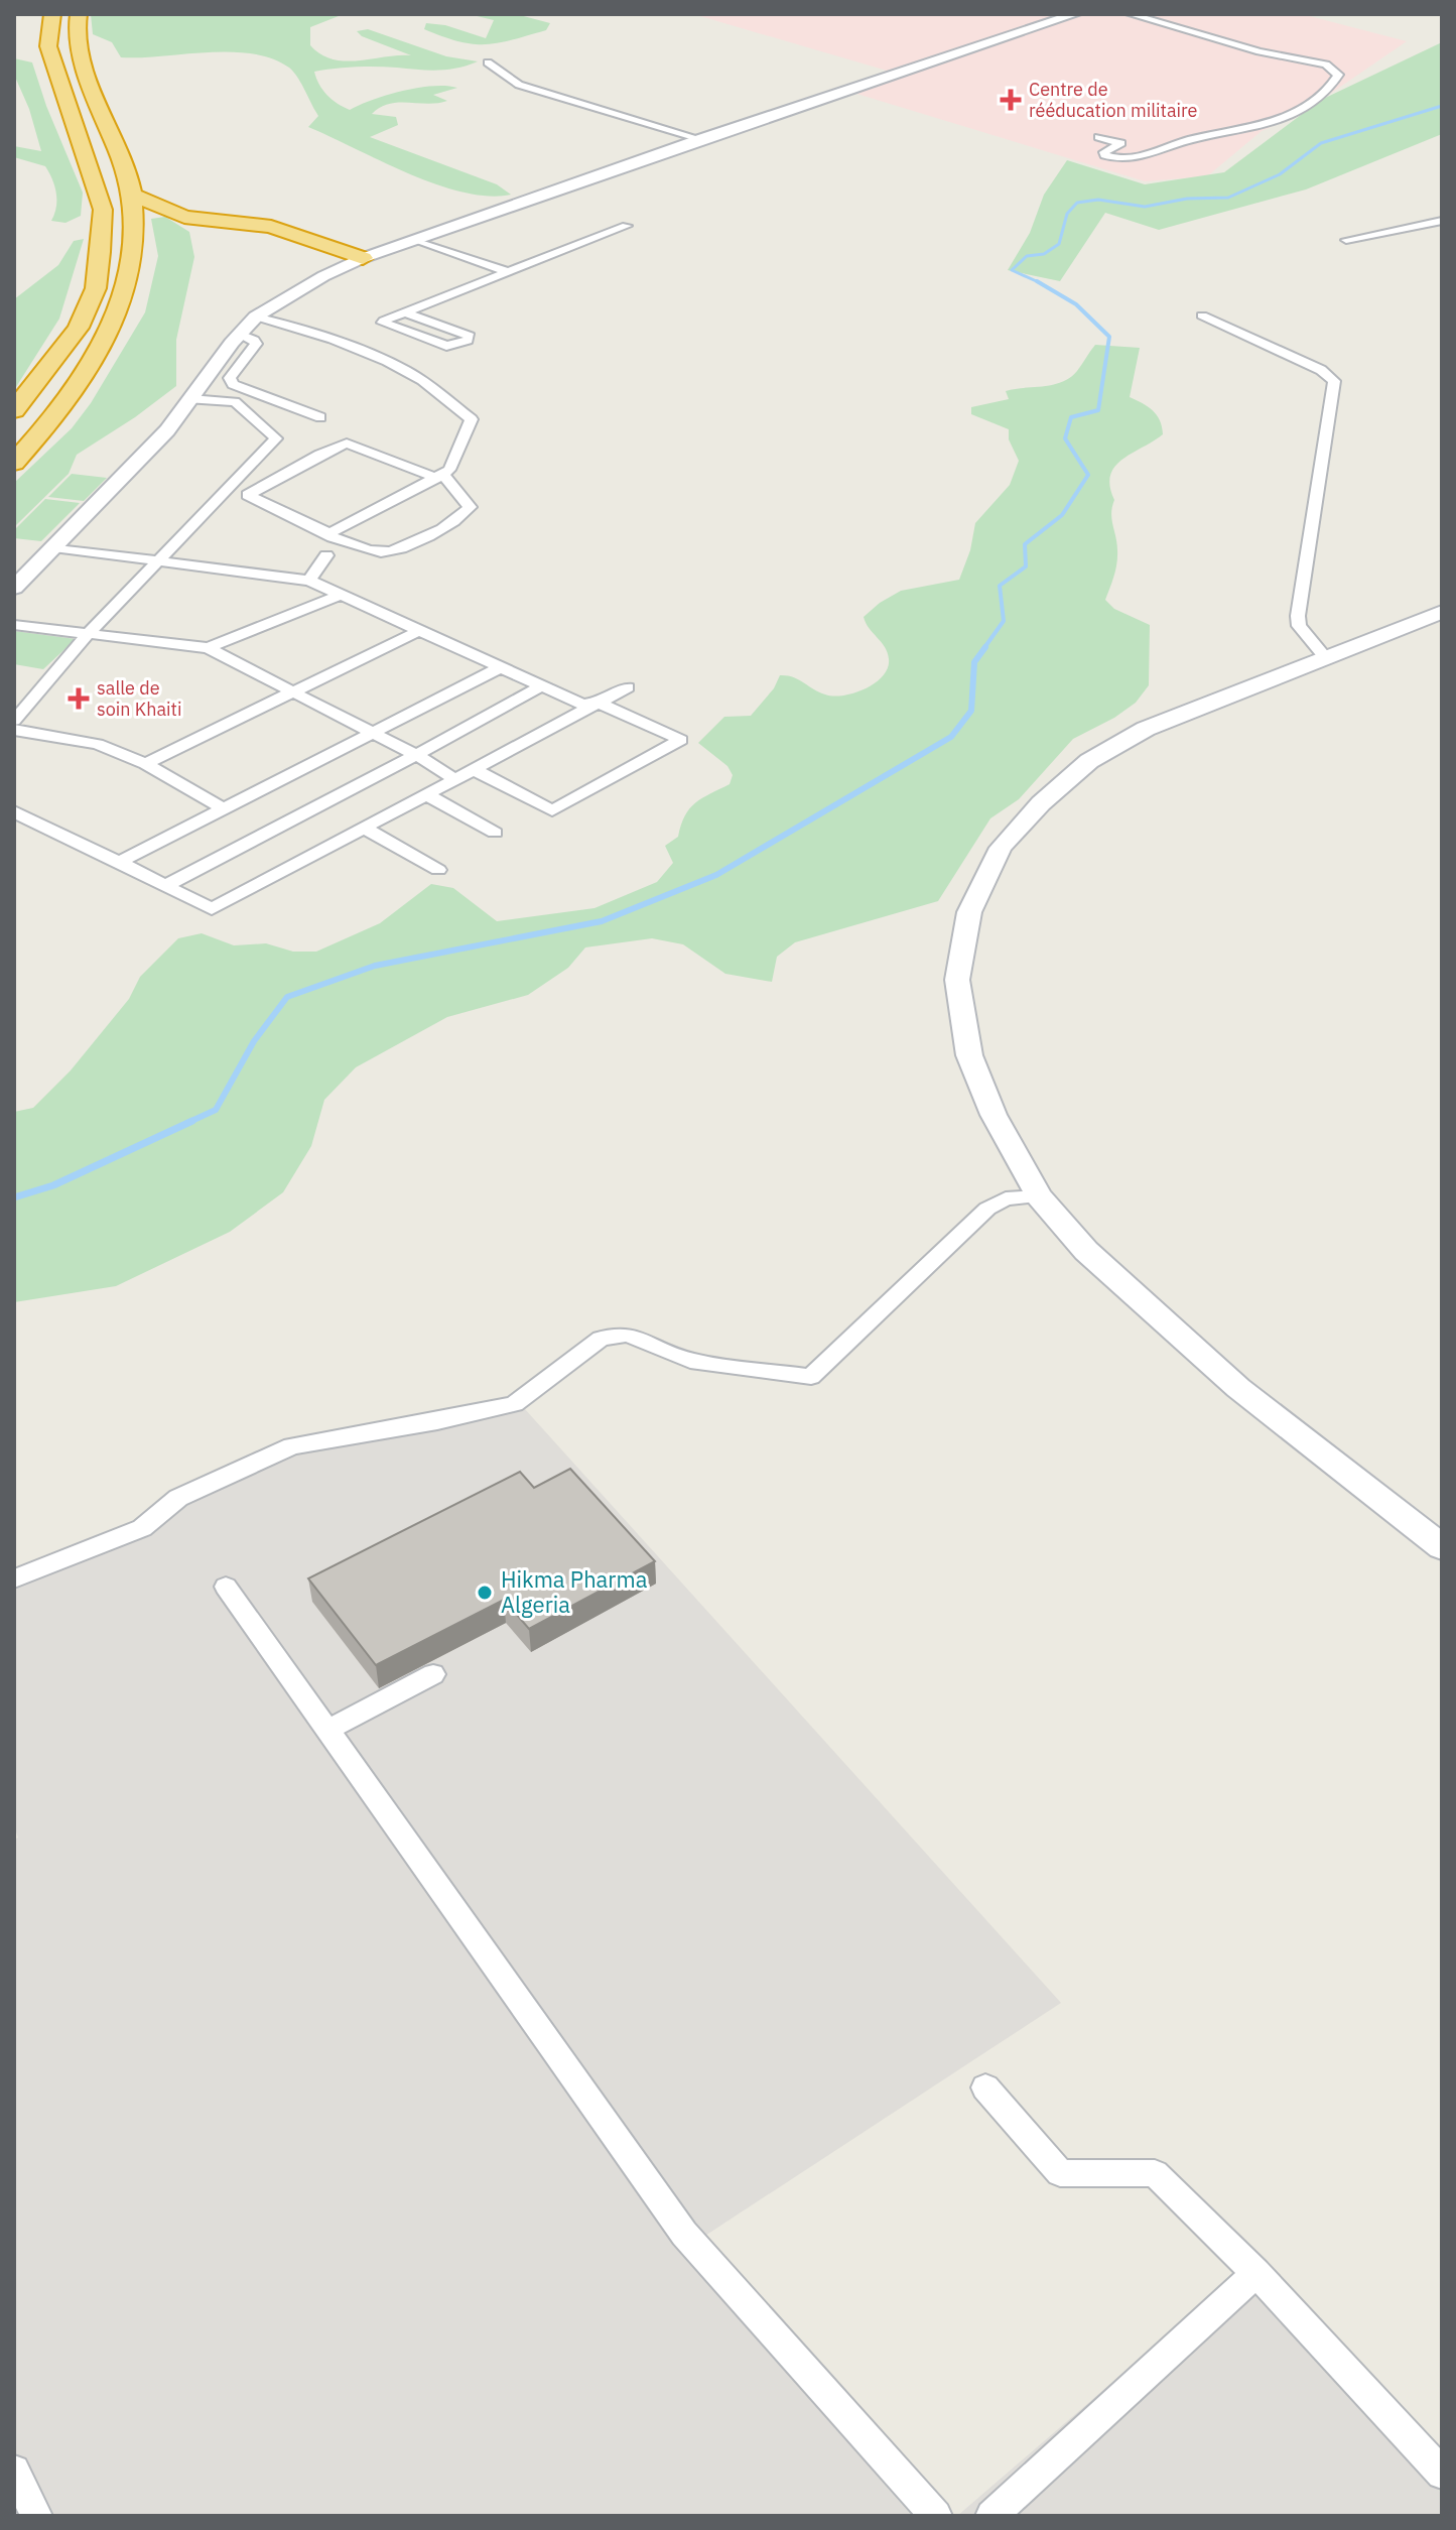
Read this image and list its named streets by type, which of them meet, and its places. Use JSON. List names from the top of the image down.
{
  "places": {
    "health": ["Centre de rééducation militaire", "salle de soin Khaiti"],
    "other": ["Hikma Pharma Algeria"]
  }
}
